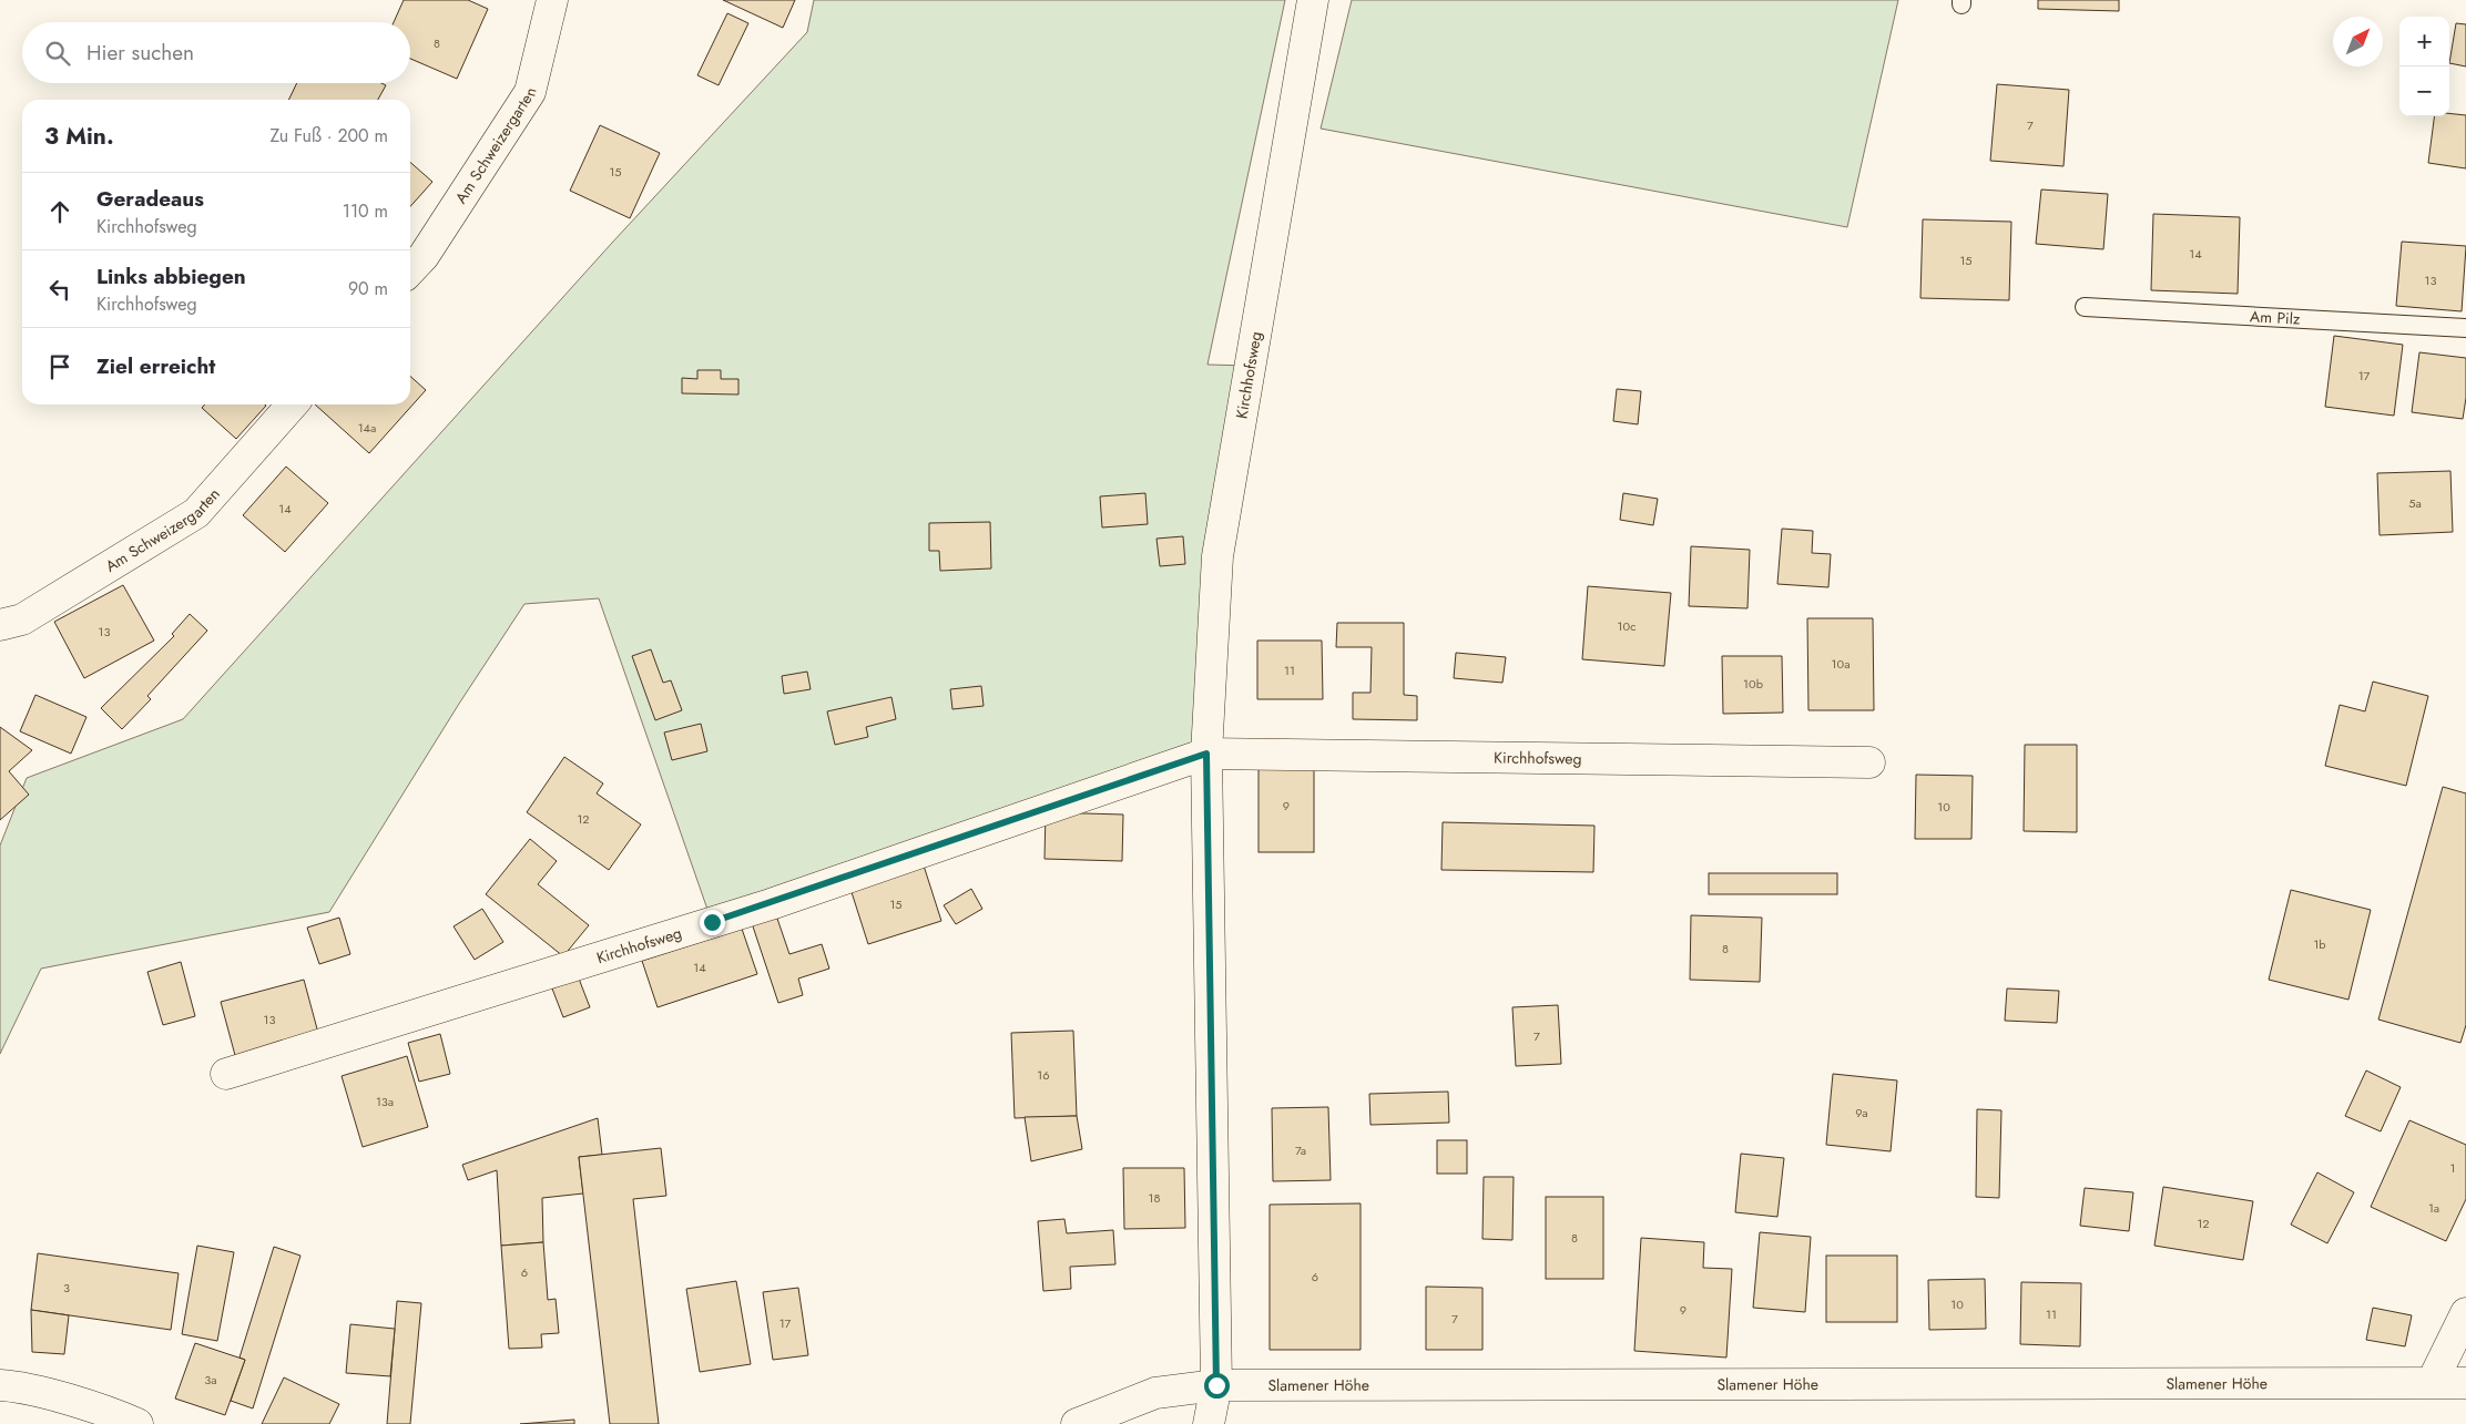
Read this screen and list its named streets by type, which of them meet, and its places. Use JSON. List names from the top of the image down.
{
  "streets": {
    "street": ["Am Schweizergarten", "Kirchhofsweg", "Slamener Höhe"],
    "lane": ["Am Pilz"]
  },
  "crossings": [
    ["Kirchhofsweg", "Slamener Höhe"]
  ],
  "house_numbers": [
    "8",
    "7",
    "15",
    "14",
    "15",
    "13",
    "17",
    "14a",
    "5a",
    "14",
    "10c",
    "13",
    "10a",
    "11",
    "10b",
    "9",
    "10",
    "12",
    "15",
    "1b",
    "8",
    "14",
    "13",
    "7",
    "16",
    "13a",
    "9a",
    "7a",
    "1",
    "18",
    "1a",
    "12",
    "8",
    "6",
    "6",
    "3",
    "10",
    "9",
    "11",
    "7",
    "17",
    "3a"
  ],
  "north": "top right",
  "page": {
    "map_buttons": ["+", "−"],
    "search": "Hier suchen",
    "heading": ["3 Min.", "Zu Fuß · 200 m"],
    "list": [
      ["Geradeaus", "Kirchhofsweg", "110 m"],
      ["Links abbiegen", "Kirchhofsweg", "90 m"],
      "Ziel erreicht"
    ]
  }
}
